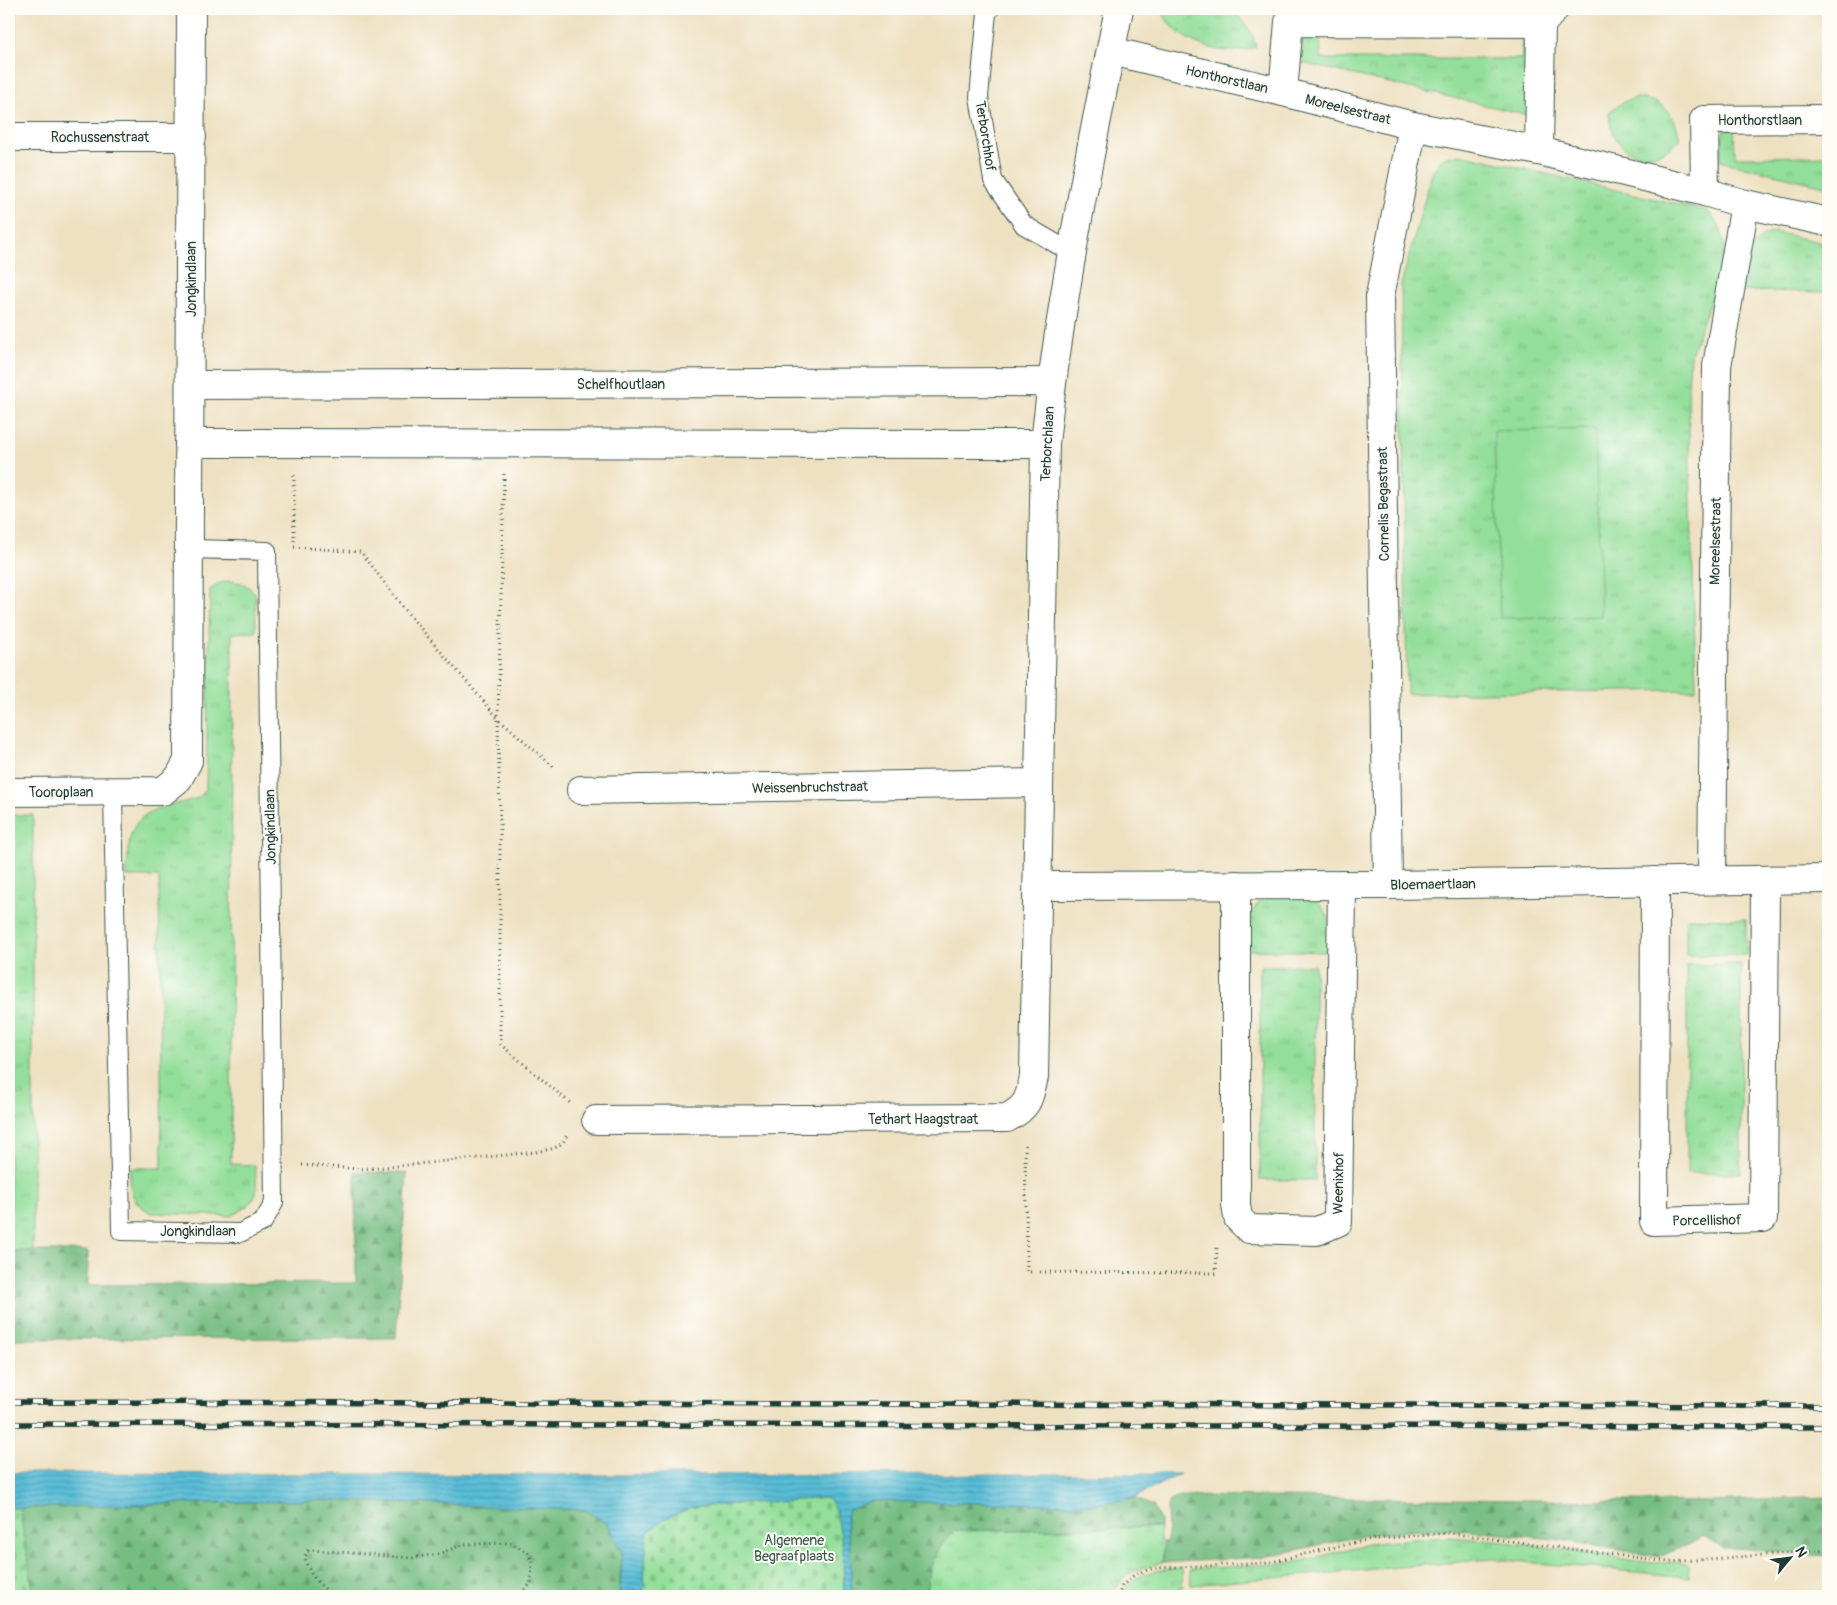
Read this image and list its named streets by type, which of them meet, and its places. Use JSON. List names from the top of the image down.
{
  "streets": {
    "street": [
      "Honthorstlaan",
      "Moreelsestraat",
      "Rochussenstraat",
      "Jongkindlaan",
      "Schelfhoutlaan",
      "Terborchlaan",
      "Cornelis Begastraat",
      "Weissenbruchstraat",
      "Tooroplaan",
      "Bloemaertlaan",
      "Tethart Haagstraat",
      "Weenixhof",
      "Porcellishof"
    ],
    "lane": ["Terborchhof"]
  },
  "crossings": [
    ["Honthorstlaan", "Moreelsestraat"],
    ["Honthorstlaan", "Terborchlaan"],
    ["Moreelsestraat", "Cornelis Begastraat"],
    ["Moreelsestraat", "Bloemaertlaan"],
    ["Terborchhof", "Terborchlaan"],
    ["Rochussenstraat", "Jongkindlaan"],
    ["Jongkindlaan", "Schelfhoutlaan"],
    ["Jongkindlaan", "Tooroplaan"],
    ["Schelfhoutlaan", "Terborchlaan"],
    ["Terborchlaan", "Weissenbruchstraat"],
    ["Terborchlaan", "Bloemaertlaan"],
    ["Cornelis Begastraat", "Bloemaertlaan"],
    ["Bloemaertlaan", "Weenixhof"],
    ["Bloemaertlaan", "Porcellishof"]
  ],
  "parks": ["Algemene Begraafplaats"],
  "north": "top right"
}
